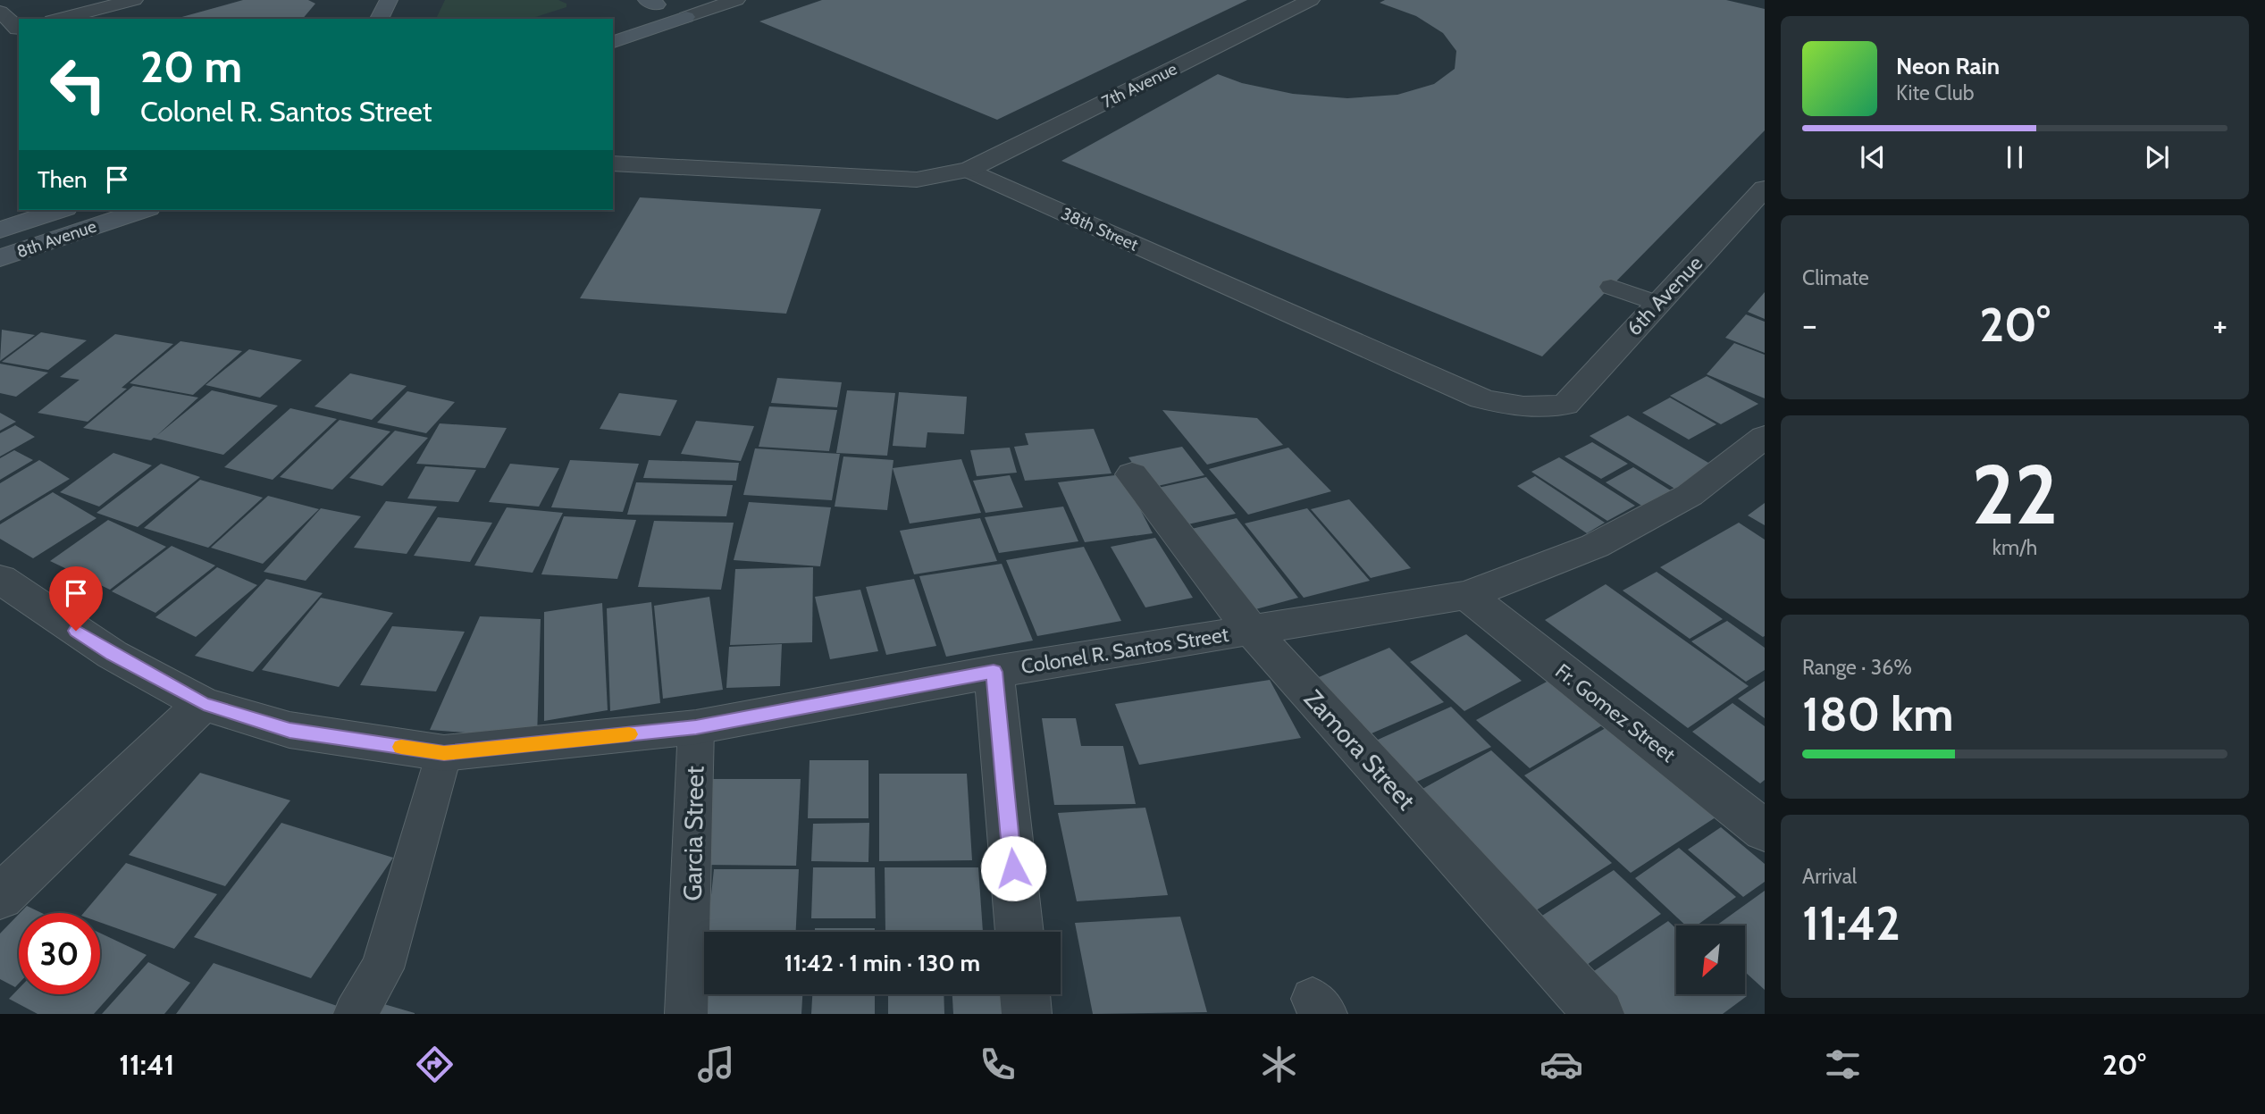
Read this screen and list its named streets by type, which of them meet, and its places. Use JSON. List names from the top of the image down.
{
  "streets": {
    "main road": ["8th Avenue"],
    "street": [
      "7th Avenue",
      "38th Street",
      "6th Avenue",
      "Colonel R. Santos Street",
      "Fr. Gomez Street",
      "Zamora Street"
    ],
    "lane": ["Garcia Street"]
  },
  "crossings": [
    ["7th Avenue", "38th Street"],
    ["38th Street", "6th Avenue"],
    ["Colonel R. Santos Street", "Fr. Gomez Street"],
    ["Colonel R. Santos Street", "Zamora Street"],
    ["Colonel R. Santos Street", "Garcia Street"]
  ],
  "north": "bottom left",
  "page": {
    "turn": ["20 m", "Colonel R. Santos Street"],
    "song": ["Neon Rain", "Kite Club"],
    "then": "Then",
    "tile": [
      "Climate",
      ["22", "km/h"],
      ["Range · 36%", "180 km"],
      ["Arrival", "11:42"]
    ],
    "heat": ["−", "20°", "+"],
    "limit": "30",
    "trip": "11:42 · 1 min · 130 m",
    "tabs": ["11:41", "20°"]
  }
}
